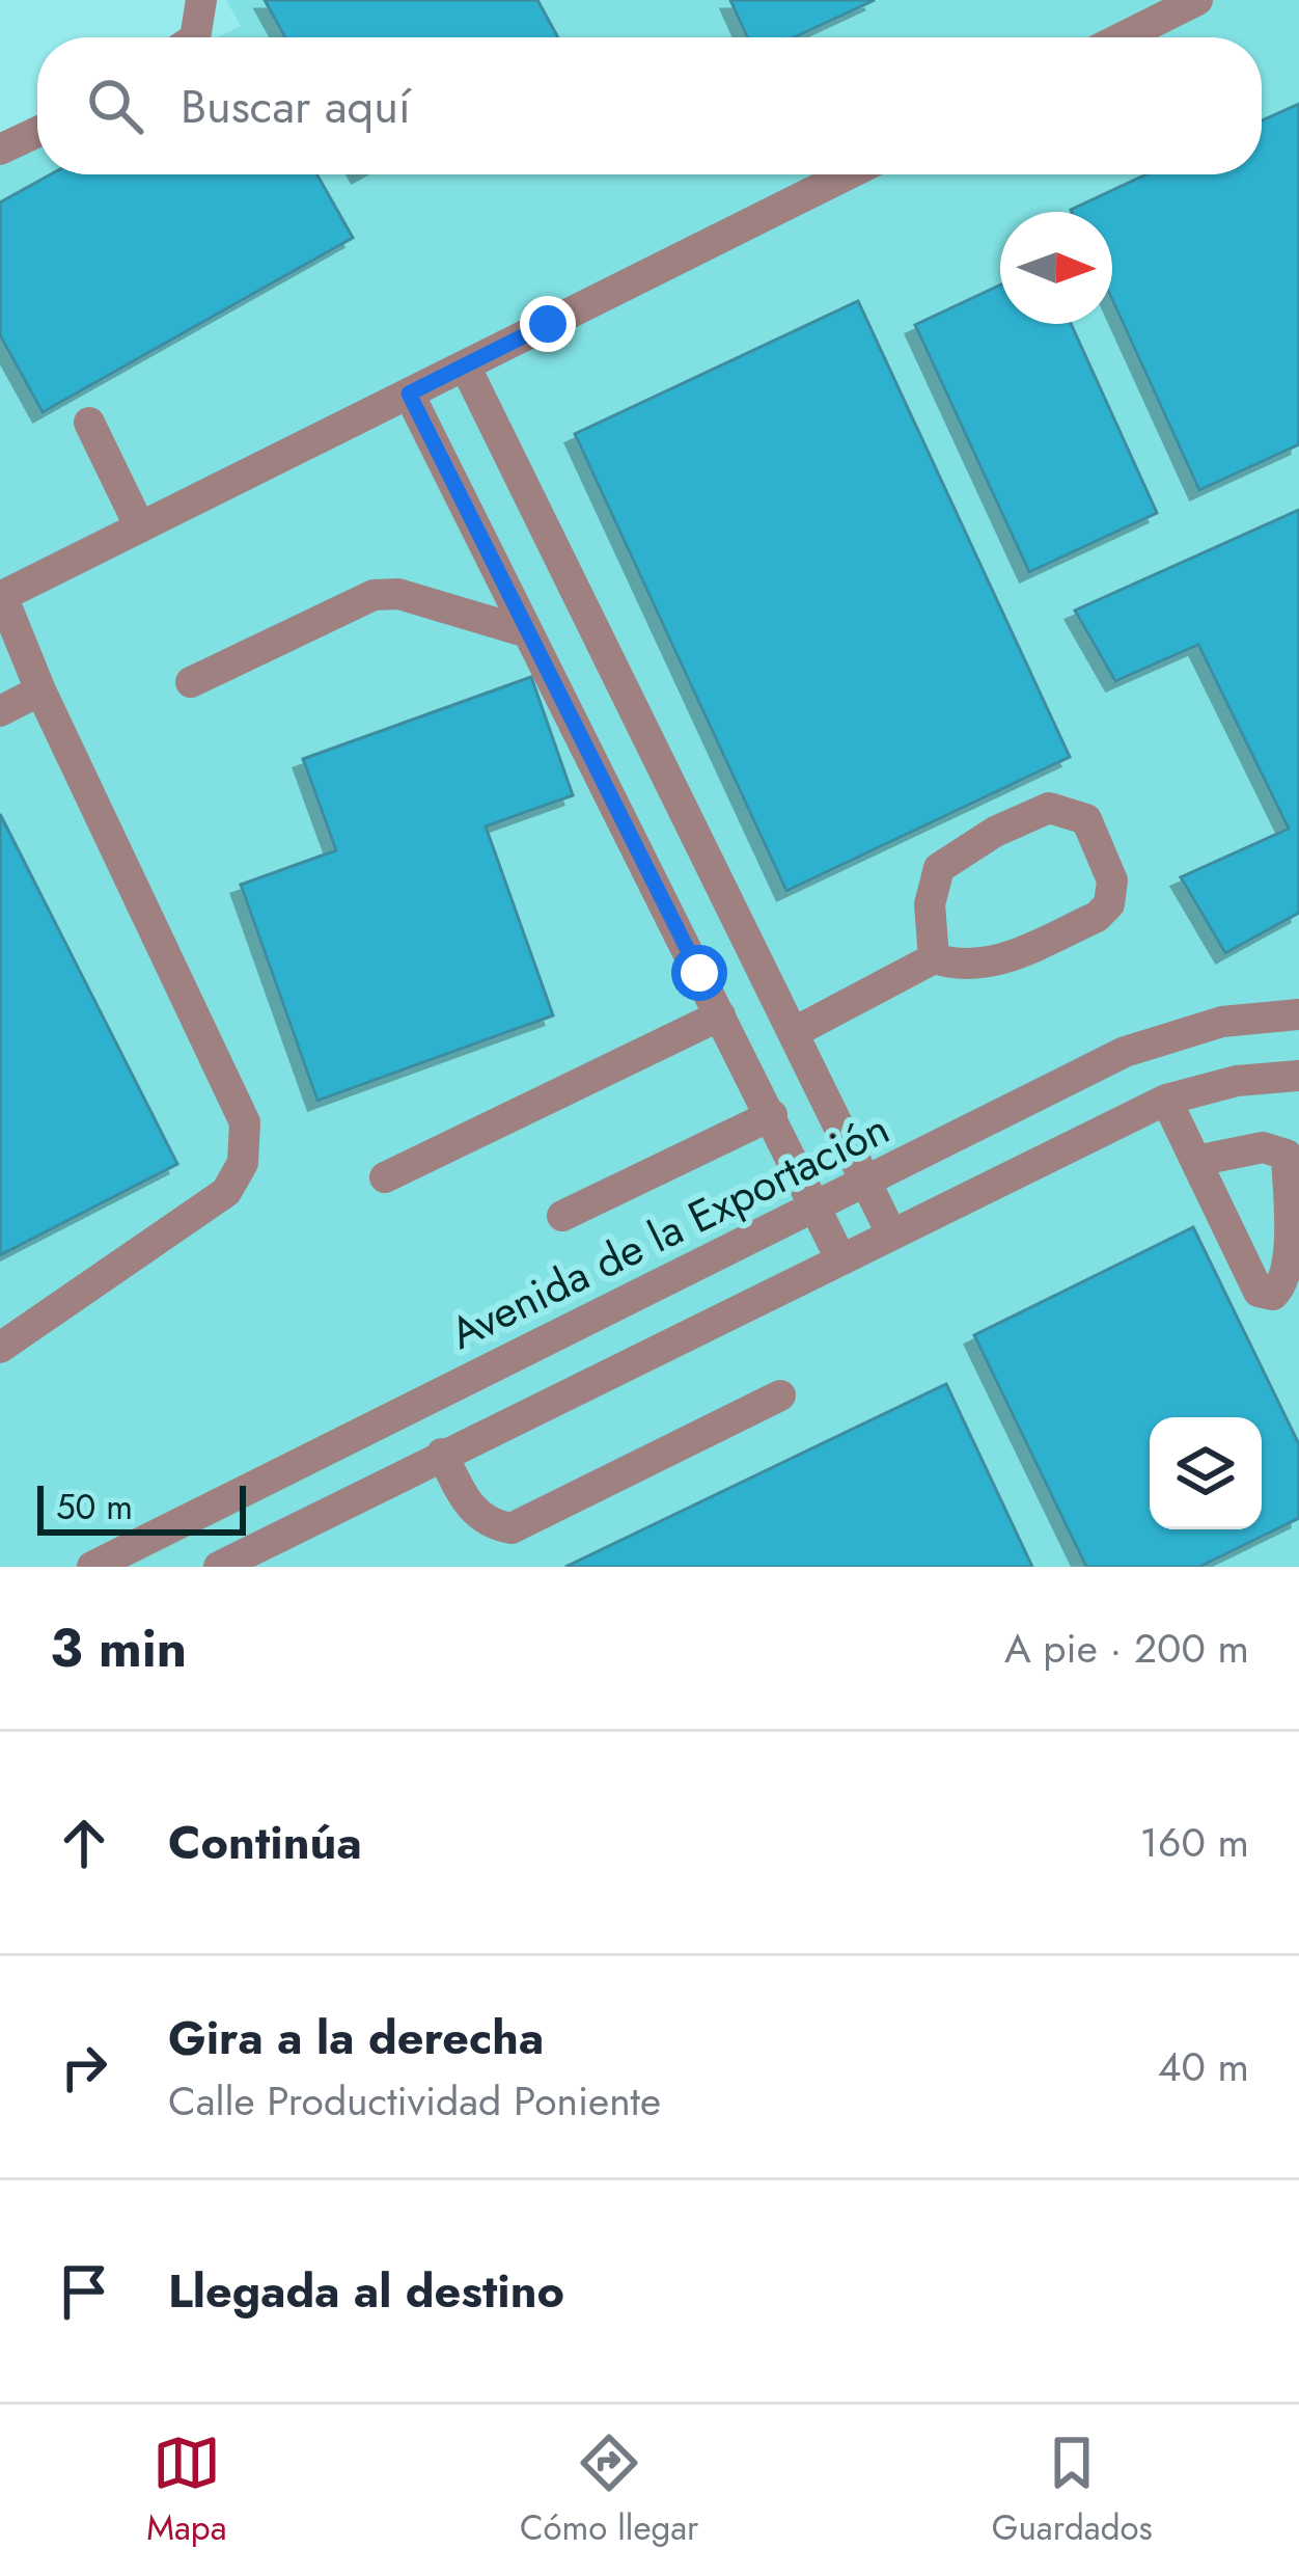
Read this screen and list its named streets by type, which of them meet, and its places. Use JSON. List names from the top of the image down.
{
  "streets": {
    "street": ["Avenida de la Exportación"]
  },
  "scale_bar": "50 m",
  "north": "right",
  "page": {
    "search": "Buscar aquí",
    "scale": "50 m",
    "heading": ["3 min", "A pie · 200 m"],
    "list": [
      ["Continúa", "160 m"],
      ["Gira a la derecha", "Calle Productividad Poniente", "40 m"],
      "Llegada al destino"
    ],
    "nav": ["Mapa", "Cómo llegar", "Guardados"]
  }
}
